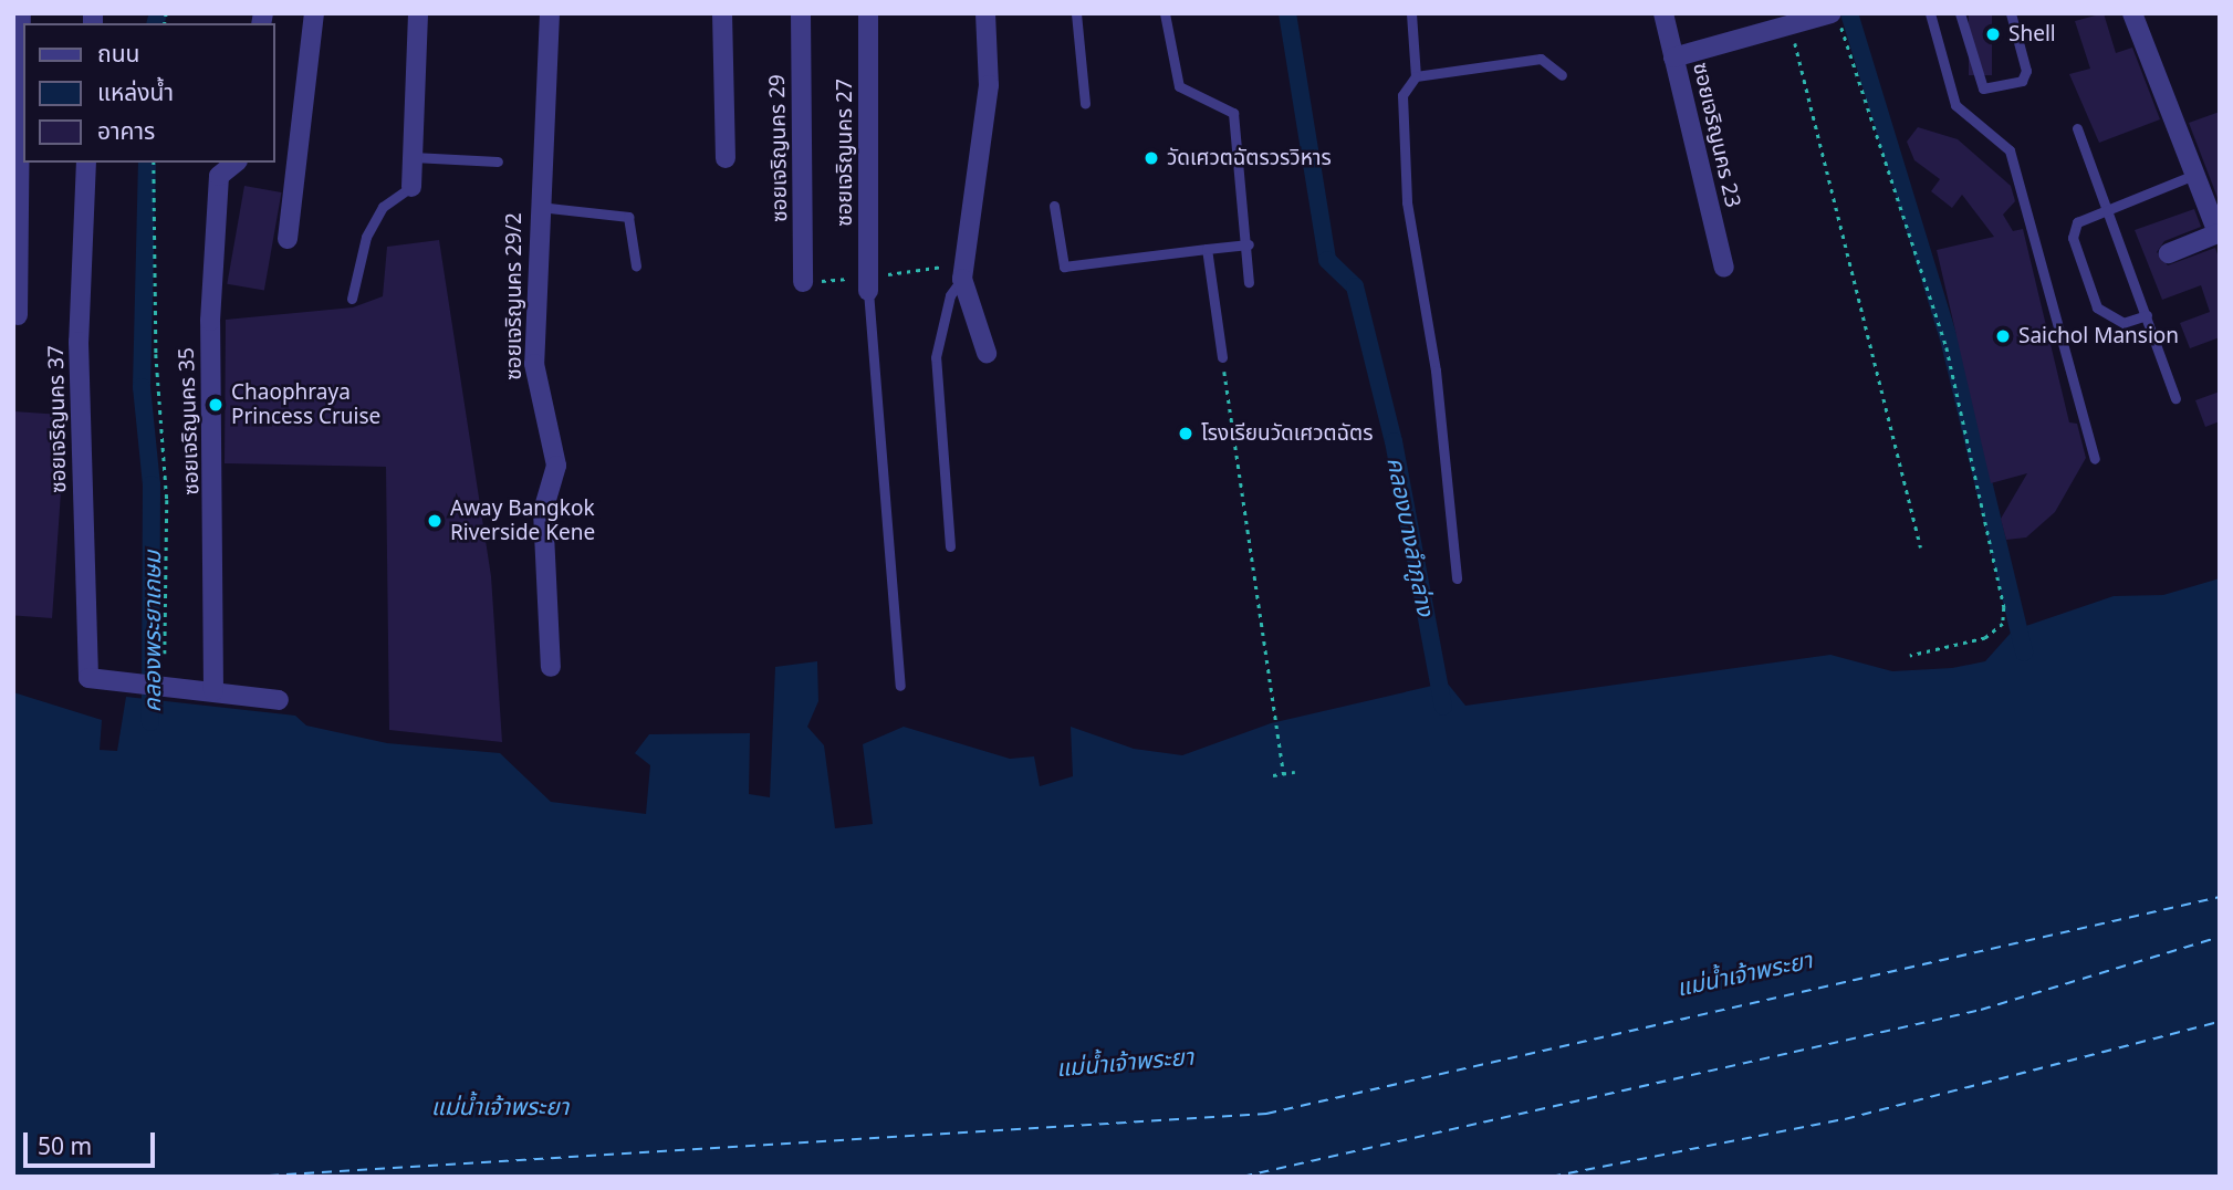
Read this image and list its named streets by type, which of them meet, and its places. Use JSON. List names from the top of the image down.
{
  "streets": {
    "street": [
      "ซอยเจริญนคร 23",
      "ซอยเจริญนคร 29",
      "ซอยเจริญนคร 27",
      "ซอยเจริญนคร 29/2",
      "ซอยเจริญนคร 37",
      "ซอยเจริญนคร 35"
    ]
  },
  "crossings": [
    ["ซอยเจริญนคร 37", "ซอยเจริญนคร 35"]
  ],
  "water": ["คลองบางลำภูล่าง", "คลองพระยาเกษม", "แม่น้ำเจ้าพระยา"],
  "places": [
    "Shell",
    "วัดเศวตฉัตรวรวิหาร",
    "Saichol Mansion",
    "Chaophraya Princess Cruise",
    "โรงเรียนวัดเศวตฉัตร",
    "Away Bangkok Riverside Kene"
  ],
  "legend": ["ถนน", "แหล่งน้ำ", "อาคาร"],
  "scale_bar": "50 m"
}
